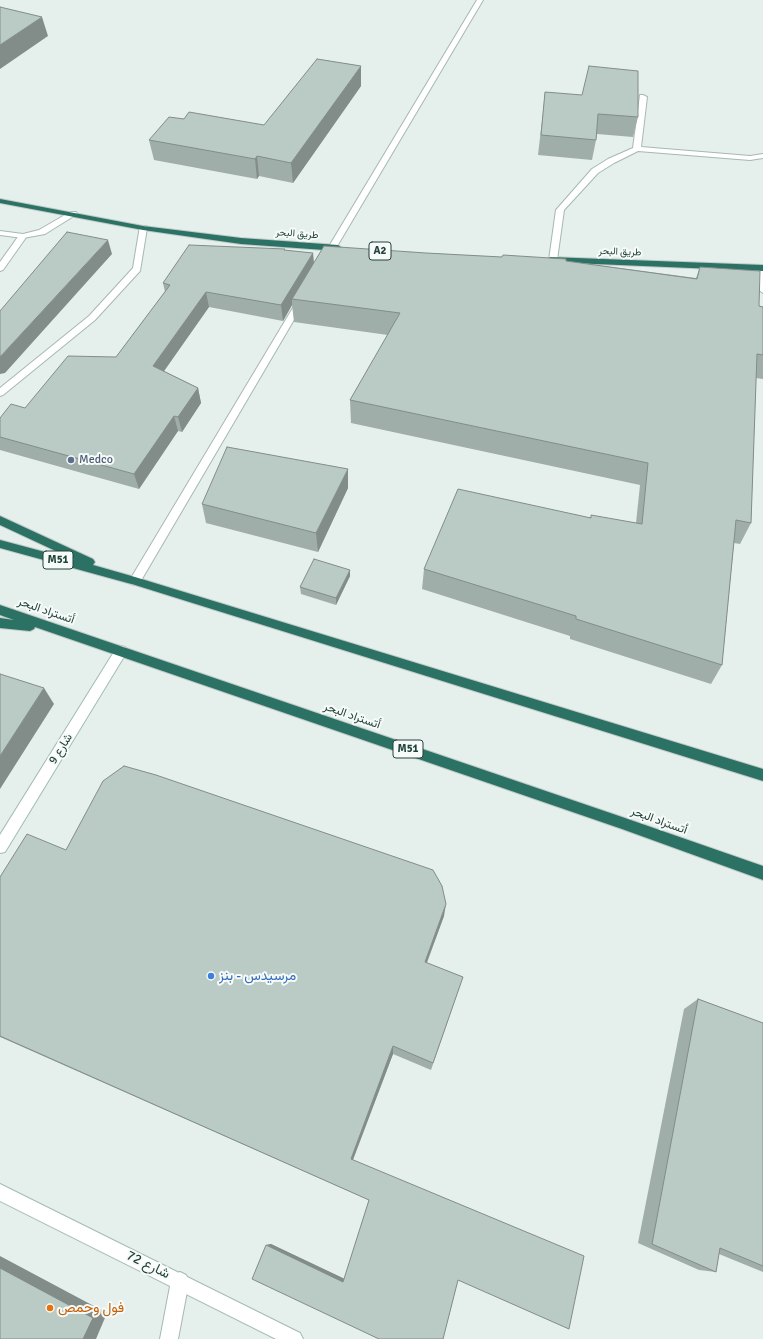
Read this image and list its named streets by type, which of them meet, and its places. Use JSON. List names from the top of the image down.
{
  "streets": {
    "highway": ["طريق البحر", "M51", "أتستراد البحر"],
    "street": ["شارع 9", "شارع 72"]
  },
  "crossings": [
    ["أتستراد البحر", "شارع 9"]
  ],
  "places": ["Medco", "مرسيدس - بنز", "فول وحمص"]
}
